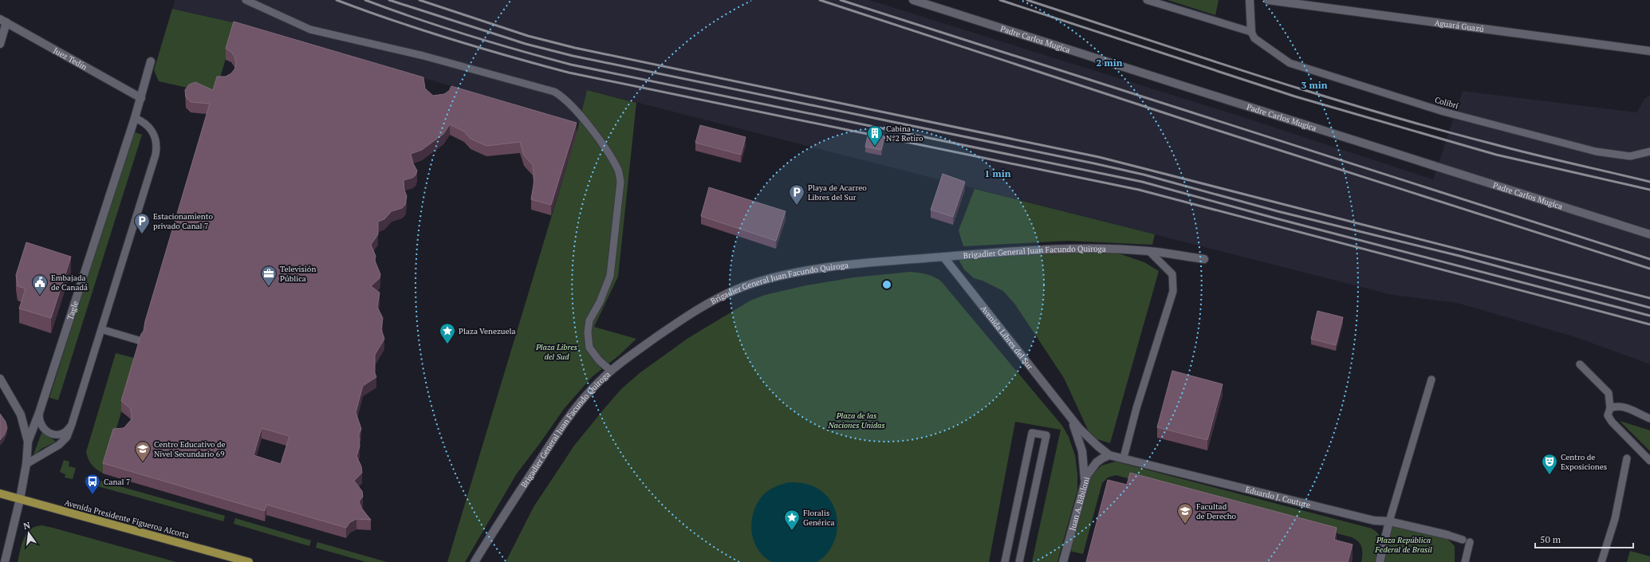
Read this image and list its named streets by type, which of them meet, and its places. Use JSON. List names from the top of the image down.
{
  "streets": {
    "main road": ["Avenida Presidente Figueroa Alcorta"],
    "street": [
      "Aguará Guazú",
      "Padre Carlos Mugica",
      "Juez Tedín",
      "Brigadier General Juan Facundo Quiroga",
      "Tagle",
      "Avenida Libres del Sur",
      "Eduardo J. Couture",
      "Juan A. Bibiloni"
    ],
    "lane": ["Colibrí"]
  },
  "crossings": [
    ["Juez Tedín", "Tagle"],
    ["Brigadier General Juan Facundo Quiroga", "Avenida Libres del Sur"],
    ["Tagle", "Avenida Presidente Figueroa Alcorta"],
    ["Avenida Libres del Sur", "Eduardo J. Couture"],
    ["Avenida Libres del Sur", "Juan A. Bibiloni"],
    ["Eduardo J. Couture", "Juan A. Bibiloni"]
  ],
  "parks": ["Plaza Libres del Sud", "Plaza de las Naciones Unidas", "Plaza República Federal de Brasil"],
  "places": {
    "building": ["Cabina N°2 Retiro"],
    "parking": ["Playa de Acarreo Libres del Sur", "Estacionamiento privado Canal 7"],
    "office": ["Televisión Pública"],
    "public building": ["Embajada de Canadá"],
    "place": ["Plaza Venezuela", "Floralis Genérica"],
    "school or university": ["Centro Educativo de Nivel Secundario 69", "Facultad de Derecho"],
    "theatre": ["Centro de Exposiciones"],
    "bus stop": ["Canal 7"]
  },
  "scale_bar": "50 m",
  "north": "top",
  "rings": ["2 min", "3 min", "1 min"]
}
